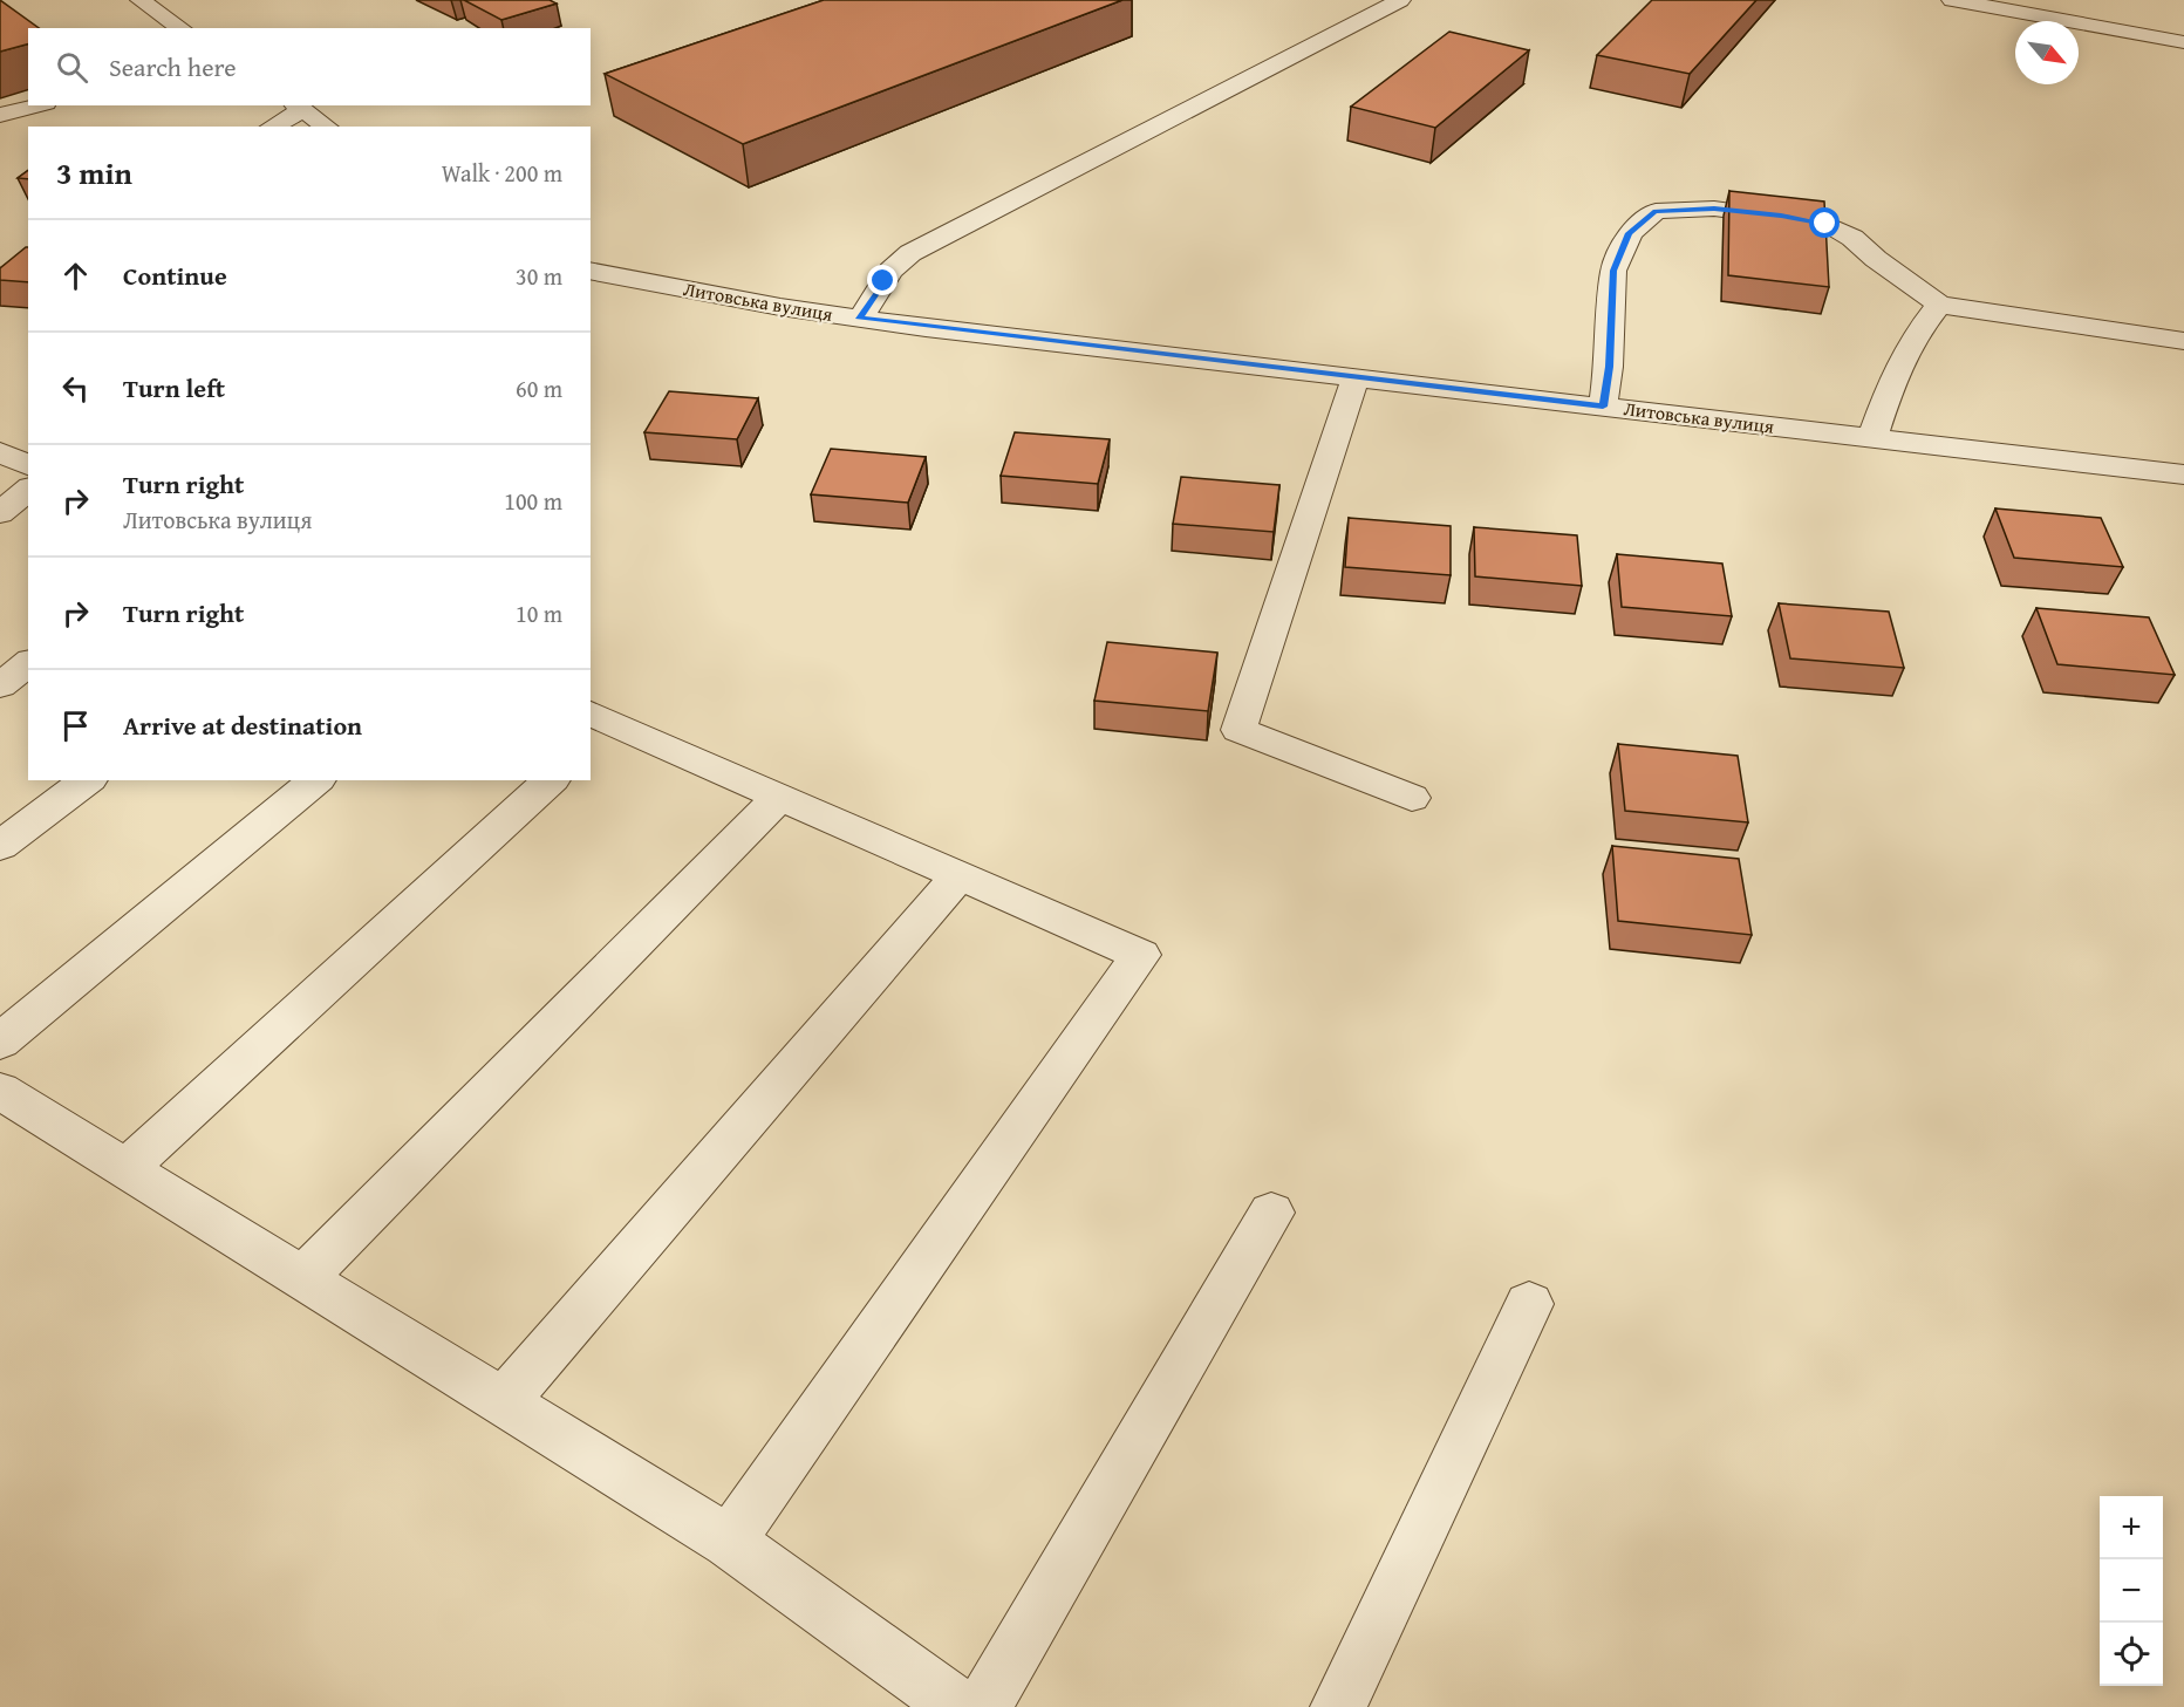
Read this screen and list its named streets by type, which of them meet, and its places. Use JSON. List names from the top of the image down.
{
  "streets": {
    "street": ["Литовська вулиця"]
  },
  "north": "bottom right",
  "page": {
    "search": "Search here",
    "heading": ["3 min", "Walk · 200 m"],
    "list": [
      ["Continue", "30 m"],
      ["Turn left", "60 m"],
      ["Turn right", "Литовська вулиця", "100 m"],
      ["Turn right", "10 m"],
      "Arrive at destination"
    ],
    "map_buttons": ["+", "−"]
  }
}
